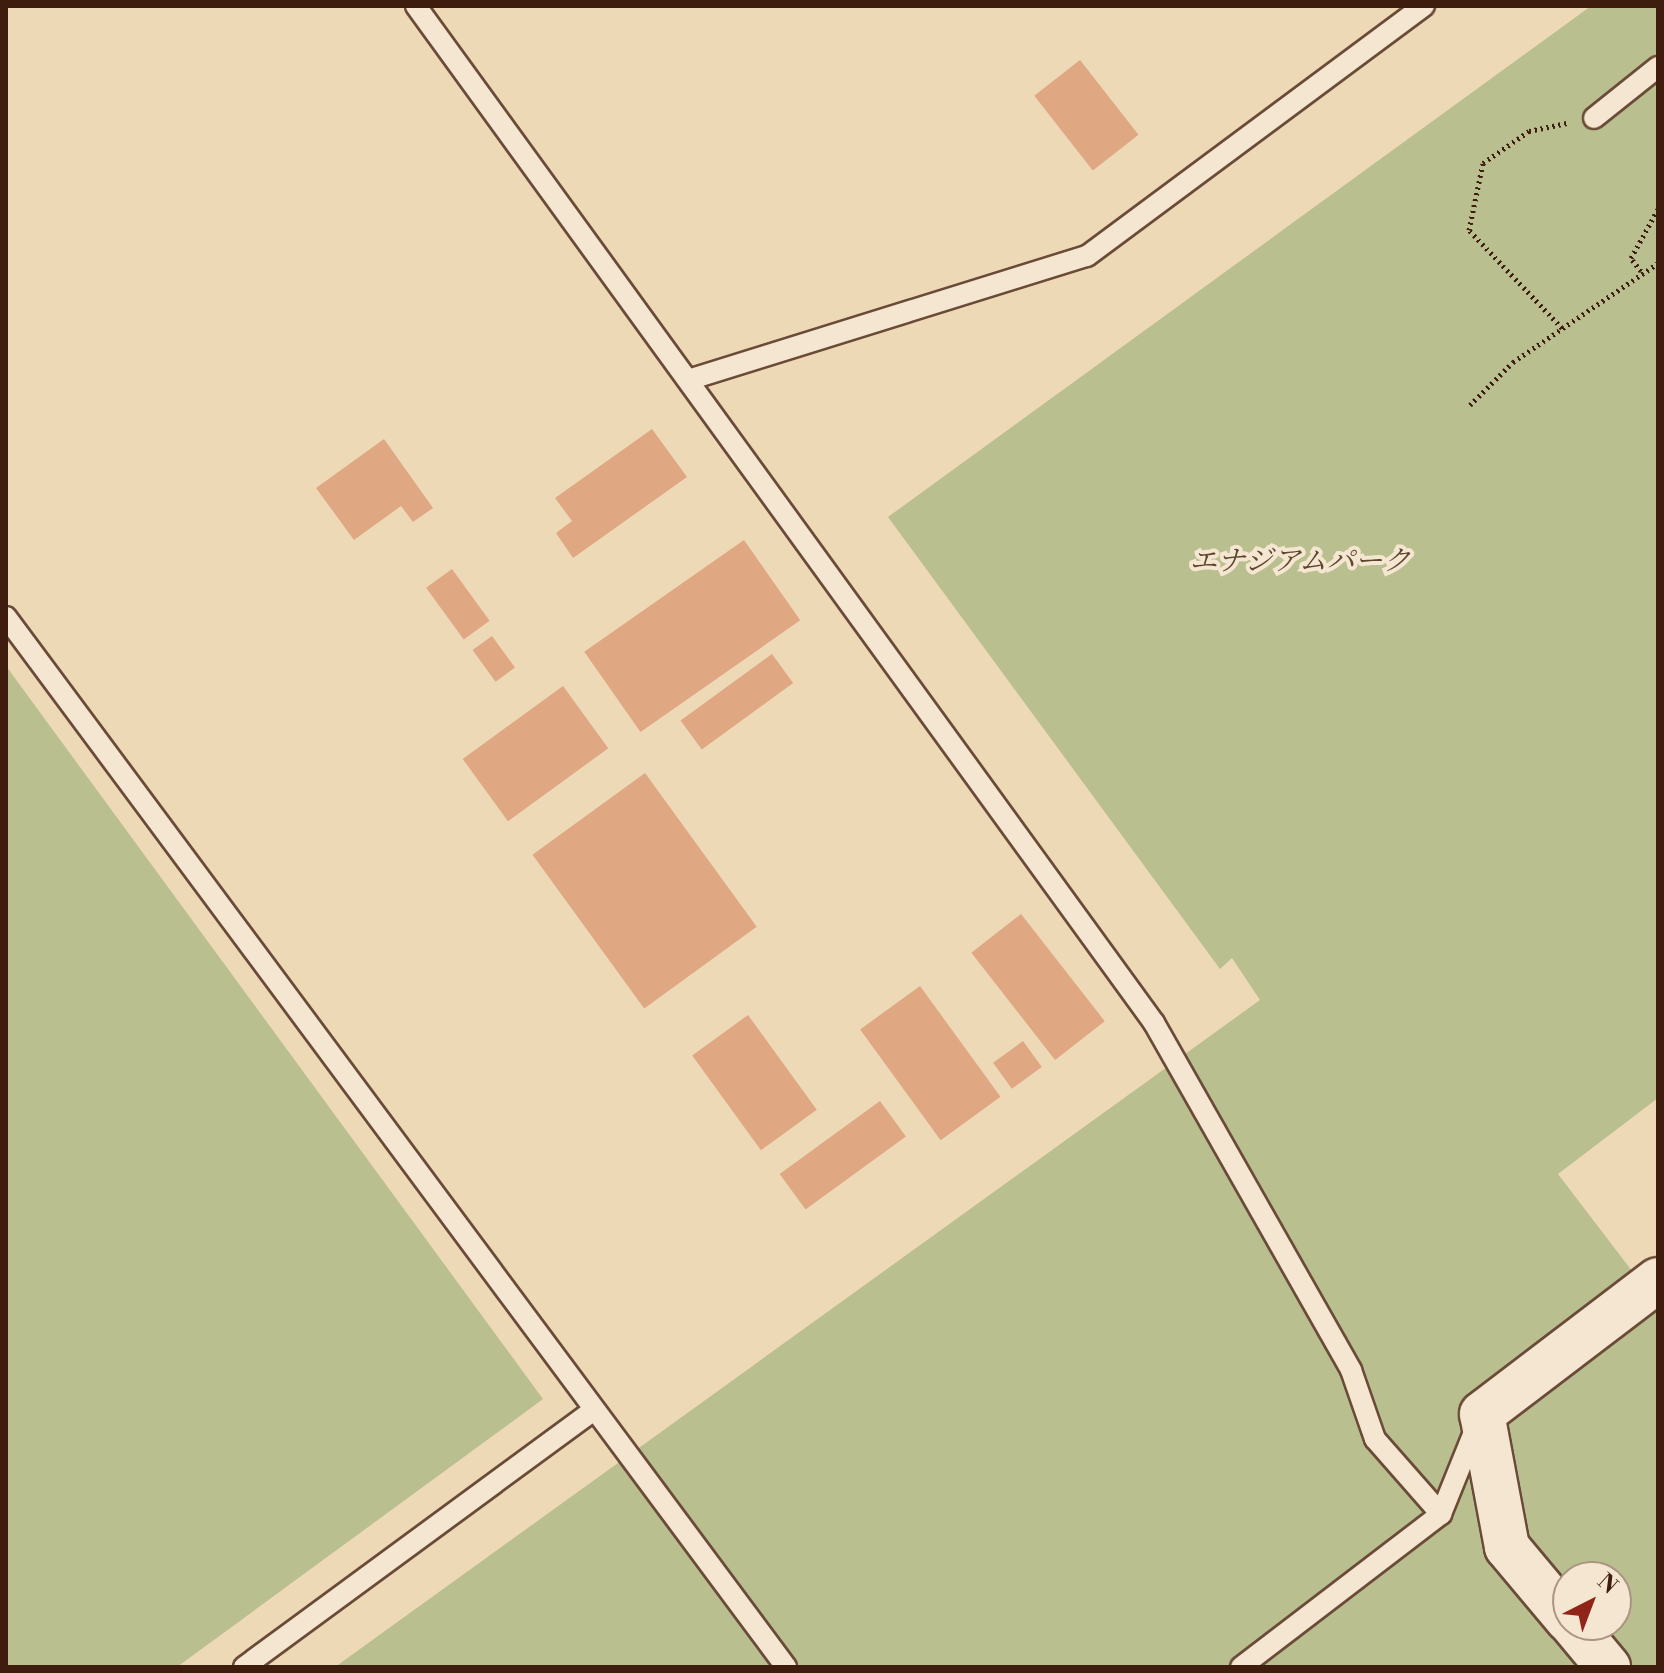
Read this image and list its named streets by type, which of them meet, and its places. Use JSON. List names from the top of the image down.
{
  "parks": ["エナジアムパーク"],
  "north": "top right"
}
